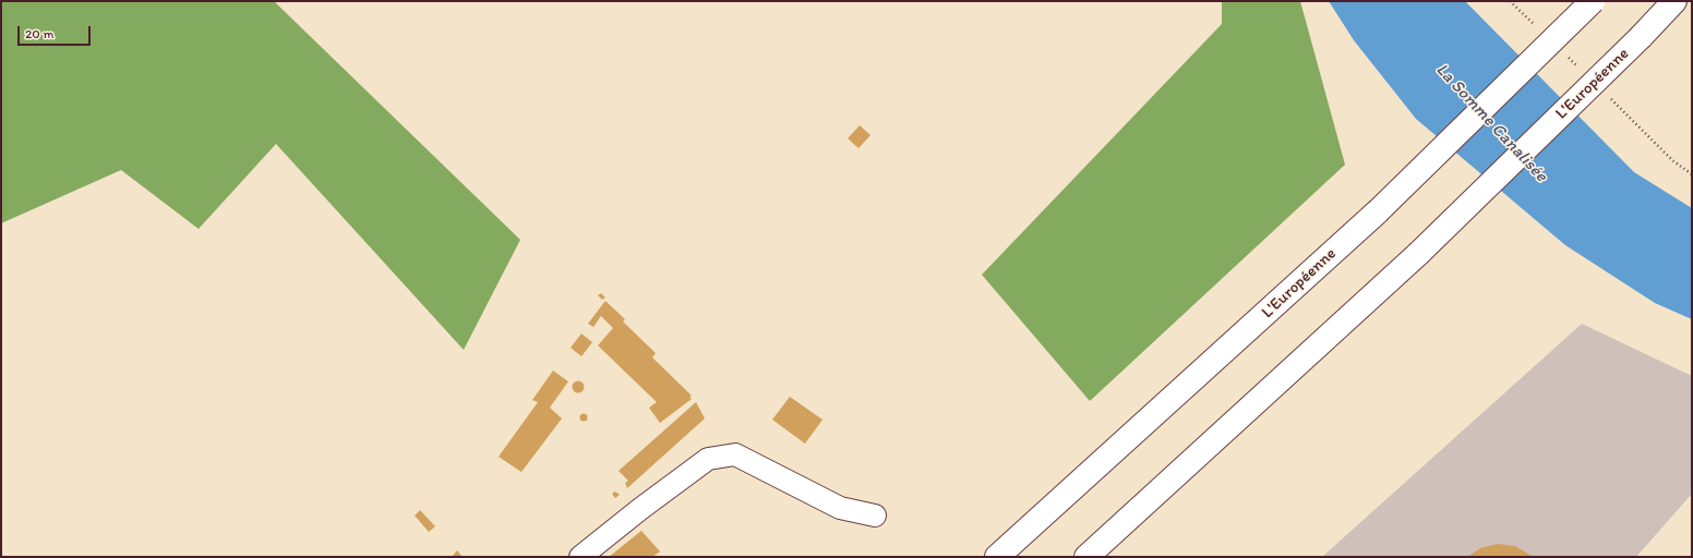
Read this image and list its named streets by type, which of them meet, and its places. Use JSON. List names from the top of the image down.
{
  "streets": {
    "highway": ["L'Européenne"]
  },
  "water": ["La Somme Canalisée"],
  "scale_bar": "20 m"
}
